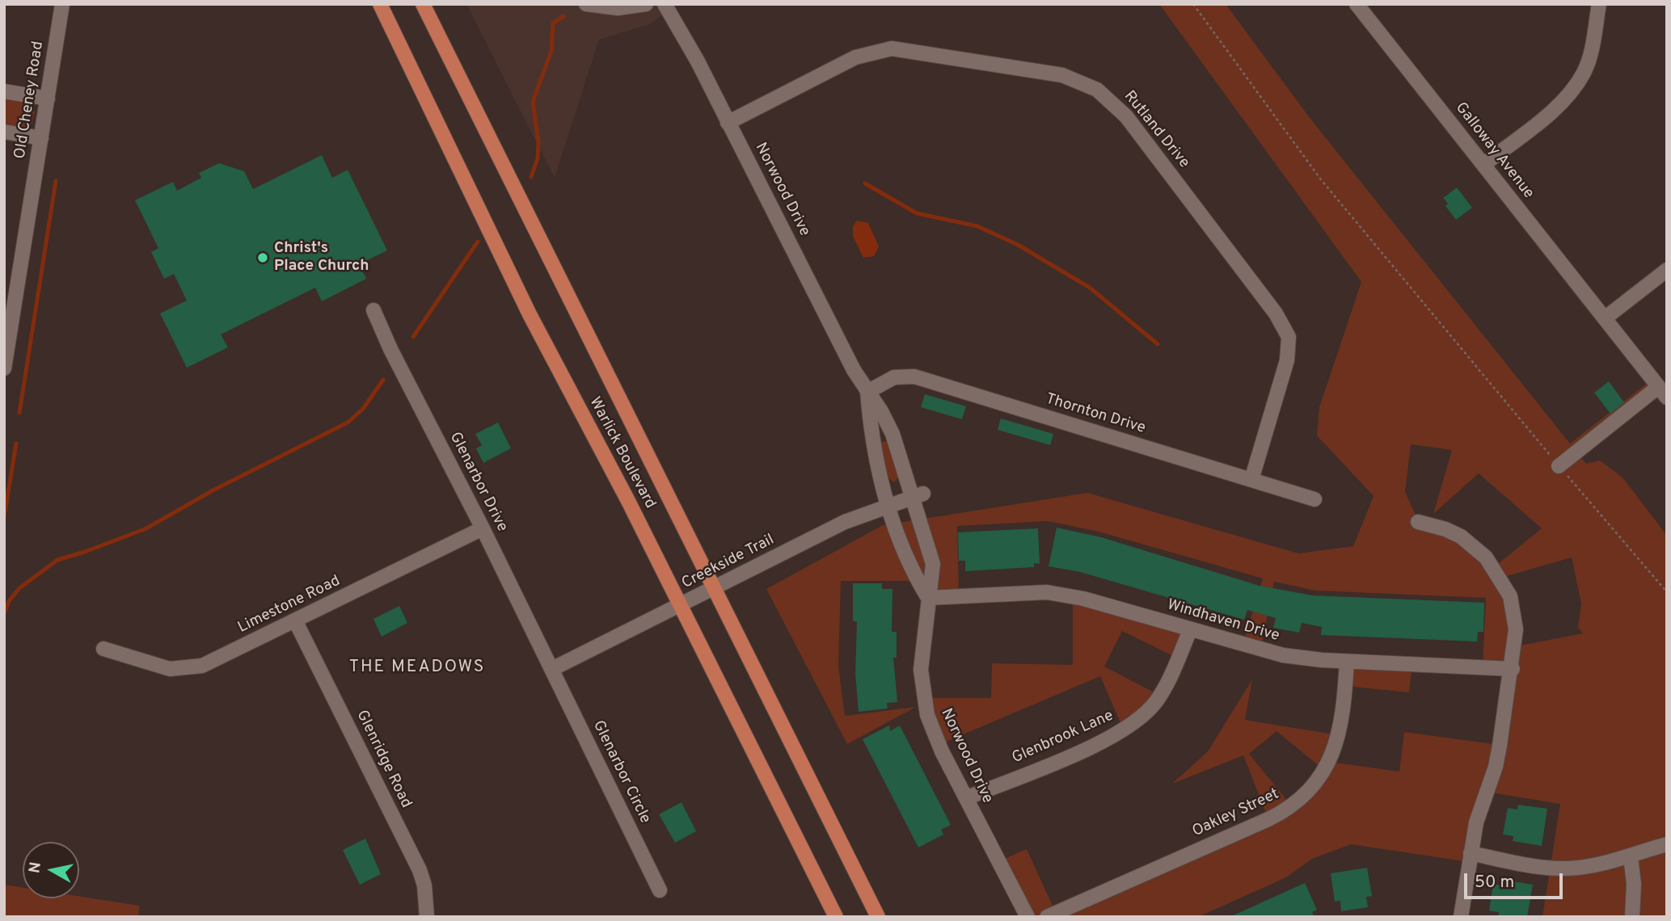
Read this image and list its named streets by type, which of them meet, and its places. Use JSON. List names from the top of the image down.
{
  "streets": {
    "main road": ["Warlick Boulevard"],
    "street": [
      "Old Cheney Road",
      "Rutland Drive",
      "Galloway Avenue",
      "Norwood Drive",
      "Thornton Drive",
      "Glenarbor Drive",
      "Creekside Trail",
      "Limestone Road",
      "Windhaven Drive",
      "Glenbrook Lane",
      "Glenridge Road",
      "Glenarbor Circle",
      "Oakley Street"
    ]
  },
  "crossings": [
    ["Rutland Drive", "Norwood Drive"],
    ["Rutland Drive", "Thornton Drive"],
    ["Norwood Drive", "Thornton Drive"],
    ["Norwood Drive", "Creekside Trail"],
    ["Norwood Drive", "Windhaven Drive"],
    ["Norwood Drive", "Glenbrook Lane"],
    ["Warlick Boulevard", "Creekside Trail"],
    ["Glenarbor Drive", "Creekside Trail"],
    ["Glenarbor Drive", "Limestone Road"],
    ["Glenarbor Drive", "Glenarbor Circle"],
    ["Creekside Trail", "Glenarbor Circle"],
    ["Limestone Road", "Glenridge Road"],
    ["Windhaven Drive", "Glenbrook Lane"],
    ["Windhaven Drive", "Oakley Street"]
  ],
  "districts": ["THE MEADOWS"],
  "places": ["Christ's Place Church"],
  "scale_bar": "50 m",
  "north": "left"
}
